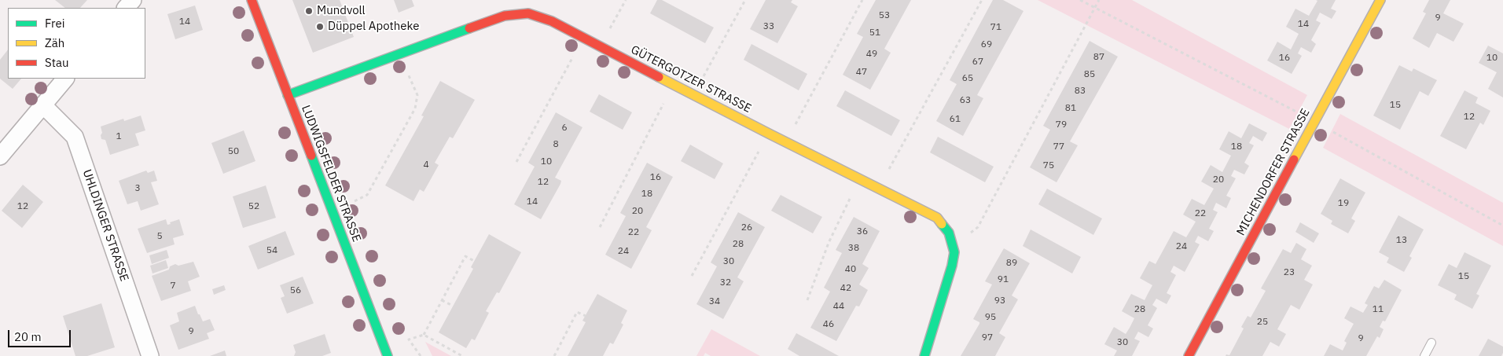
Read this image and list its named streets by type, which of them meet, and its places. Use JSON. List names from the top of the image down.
{
  "streets": {
    "street": [
      "GÜTERGOTZER STRASSE",
      "MICHENDORFER STRASSE",
      "LUDWIGSFELDER STRASSE",
      "UHLDINGER STRASSE"
    ]
  },
  "crossings": [
    ["GÜTERGOTZER STRASSE", "LUDWIGSFELDER STRASSE"]
  ],
  "places": ["Mundvoll", "Düppel Apotheke"],
  "house_numbers": [
    "53",
    "9",
    "14",
    "14",
    "33",
    "71",
    "51",
    "69",
    "49",
    "87",
    "16",
    "10",
    "67",
    "47",
    "85",
    "65",
    "83",
    "63",
    "15",
    "81",
    "12",
    "61",
    "79",
    "6",
    "1",
    "8",
    "77",
    "18",
    "50",
    "10",
    "4",
    "75",
    "16",
    "20",
    "12",
    "3",
    "18",
    "14",
    "19",
    "12",
    "52",
    "20",
    "22",
    "26",
    "36",
    "22",
    "5",
    "13",
    "28",
    "24",
    "38",
    "54",
    "24",
    "30",
    "89",
    "40",
    "23",
    "15",
    "91",
    "32",
    "7",
    "42",
    "56",
    "93",
    "34",
    "44",
    "28",
    "11",
    "95",
    "25",
    "46",
    "9",
    "97",
    "9",
    "30"
  ],
  "legend": ["Frei", "Zäh", "Stau"],
  "scale_bar": "20 m"
}
